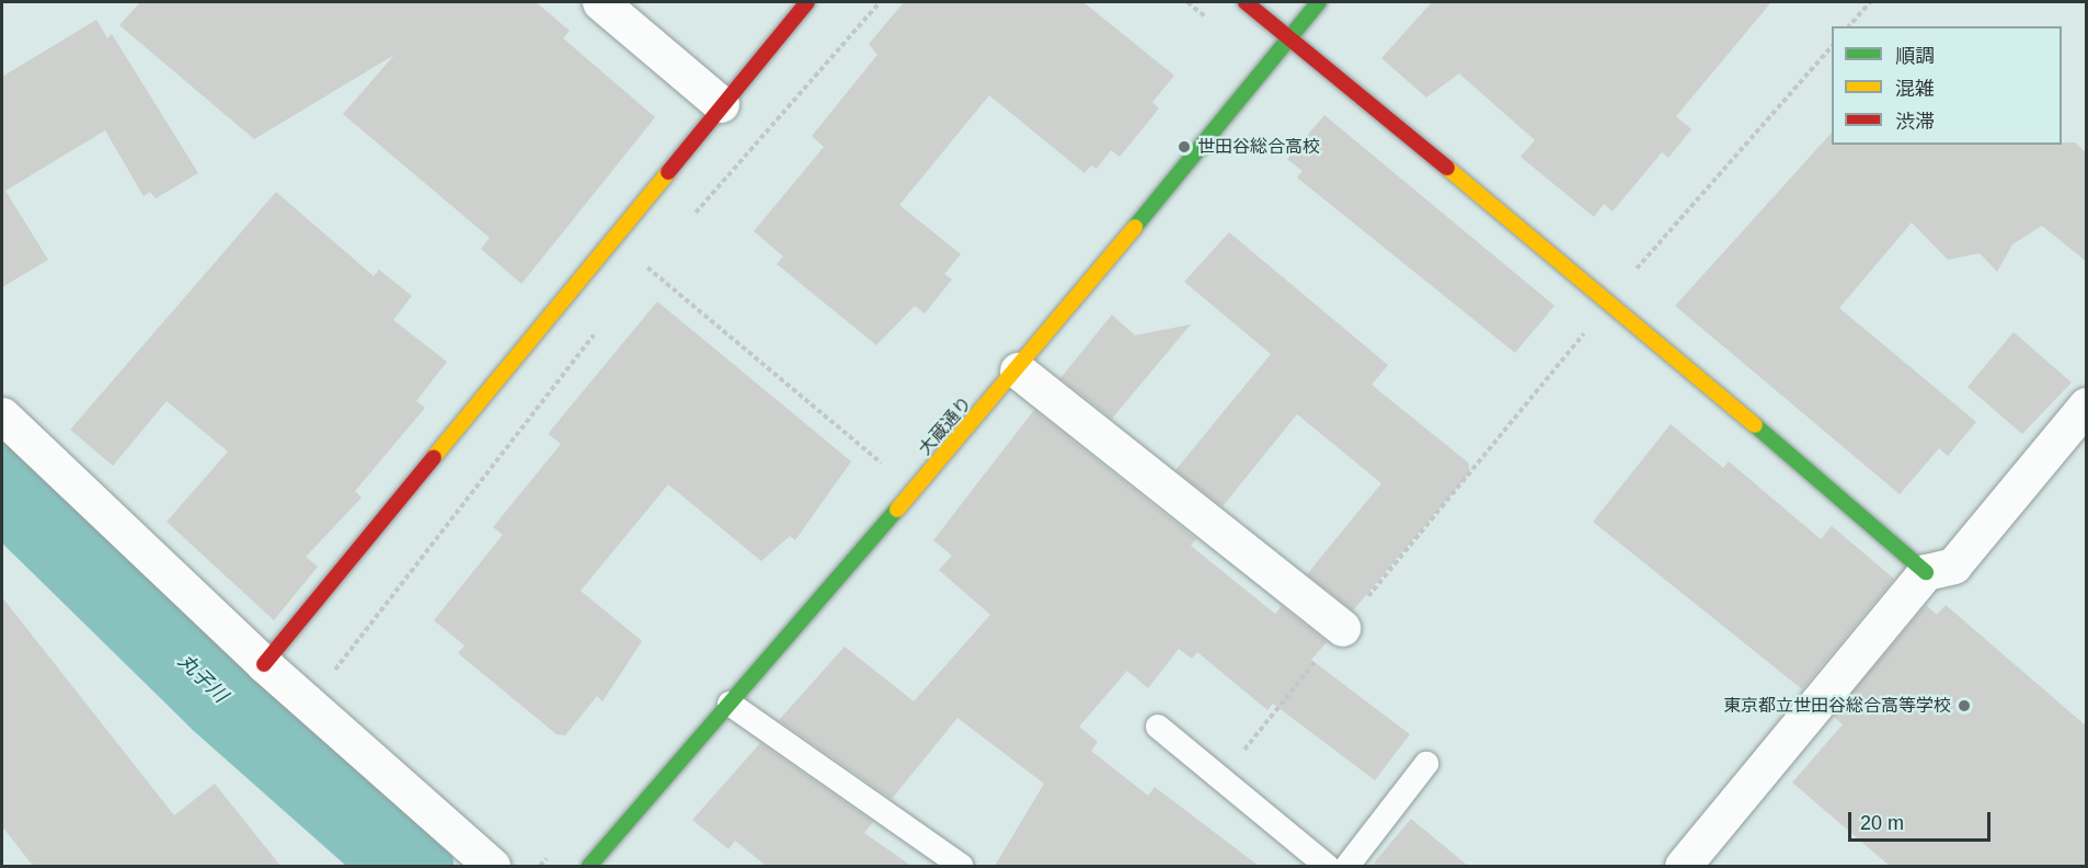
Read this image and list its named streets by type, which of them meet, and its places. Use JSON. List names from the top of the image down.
{
  "streets": {
    "street": ["大蔵通り"]
  },
  "water": ["丸子川"],
  "places": ["世田谷総合高校", "東京都立世田谷総合高等学校"],
  "legend": ["順調", "混雑", "渋滞"],
  "scale_bar": "20 m"
}
